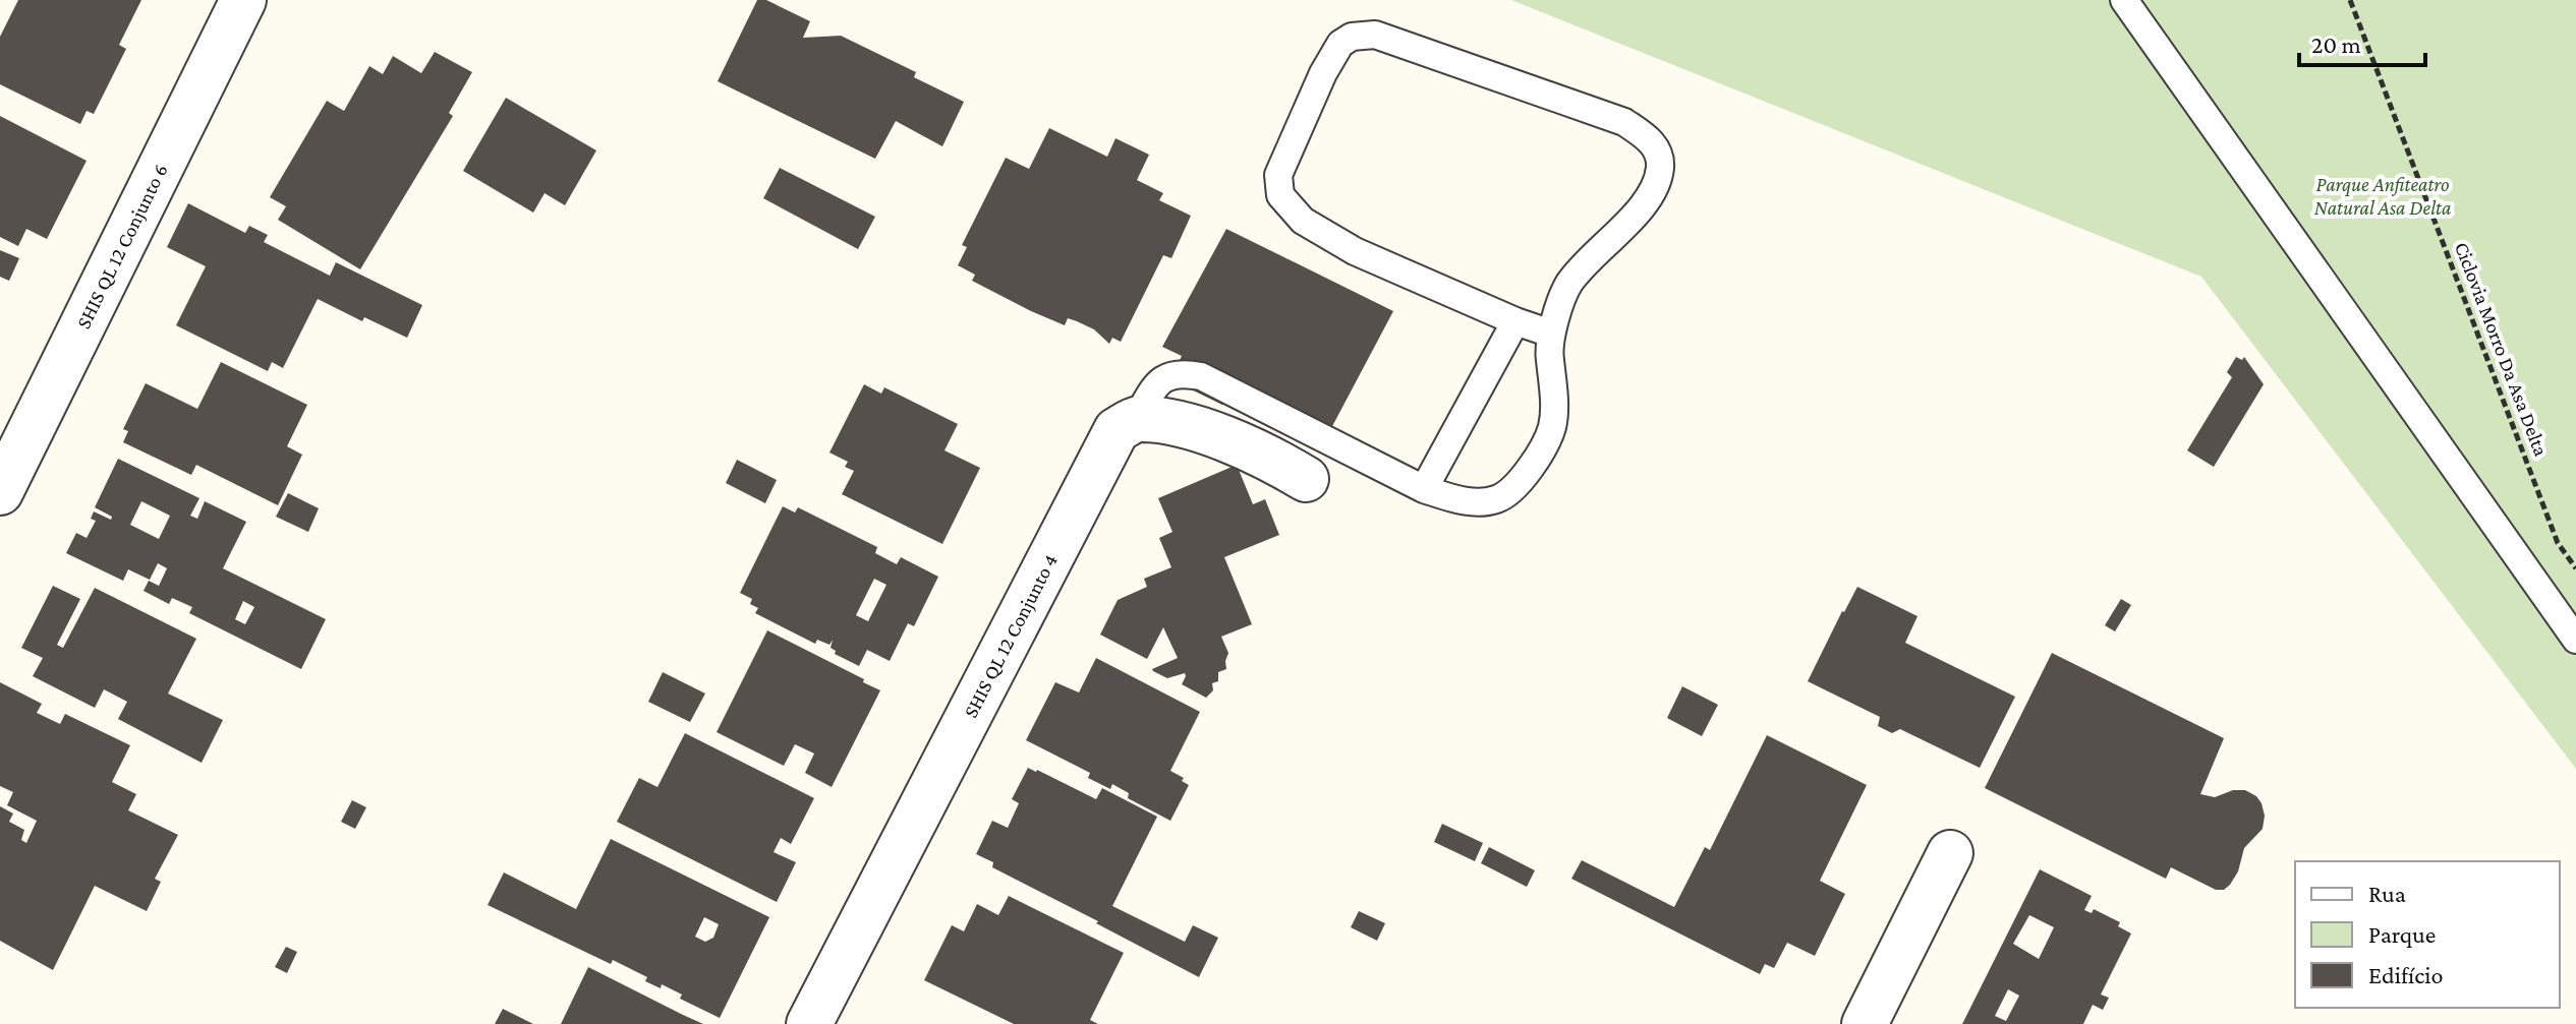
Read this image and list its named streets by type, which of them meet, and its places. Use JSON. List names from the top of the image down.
{
  "streets": {
    "street": ["SHIS QL 12 Conjunto 6", "SHIS QL 12 Conjunto 4"],
    "path": ["Ciclovia Morro Da Asa Delta"]
  },
  "parks": ["Parque Anfiteatro Natural Asa Delta"],
  "legend": ["Rua", "Parque", "Edifício"],
  "scale_bar": "20 m"
}
